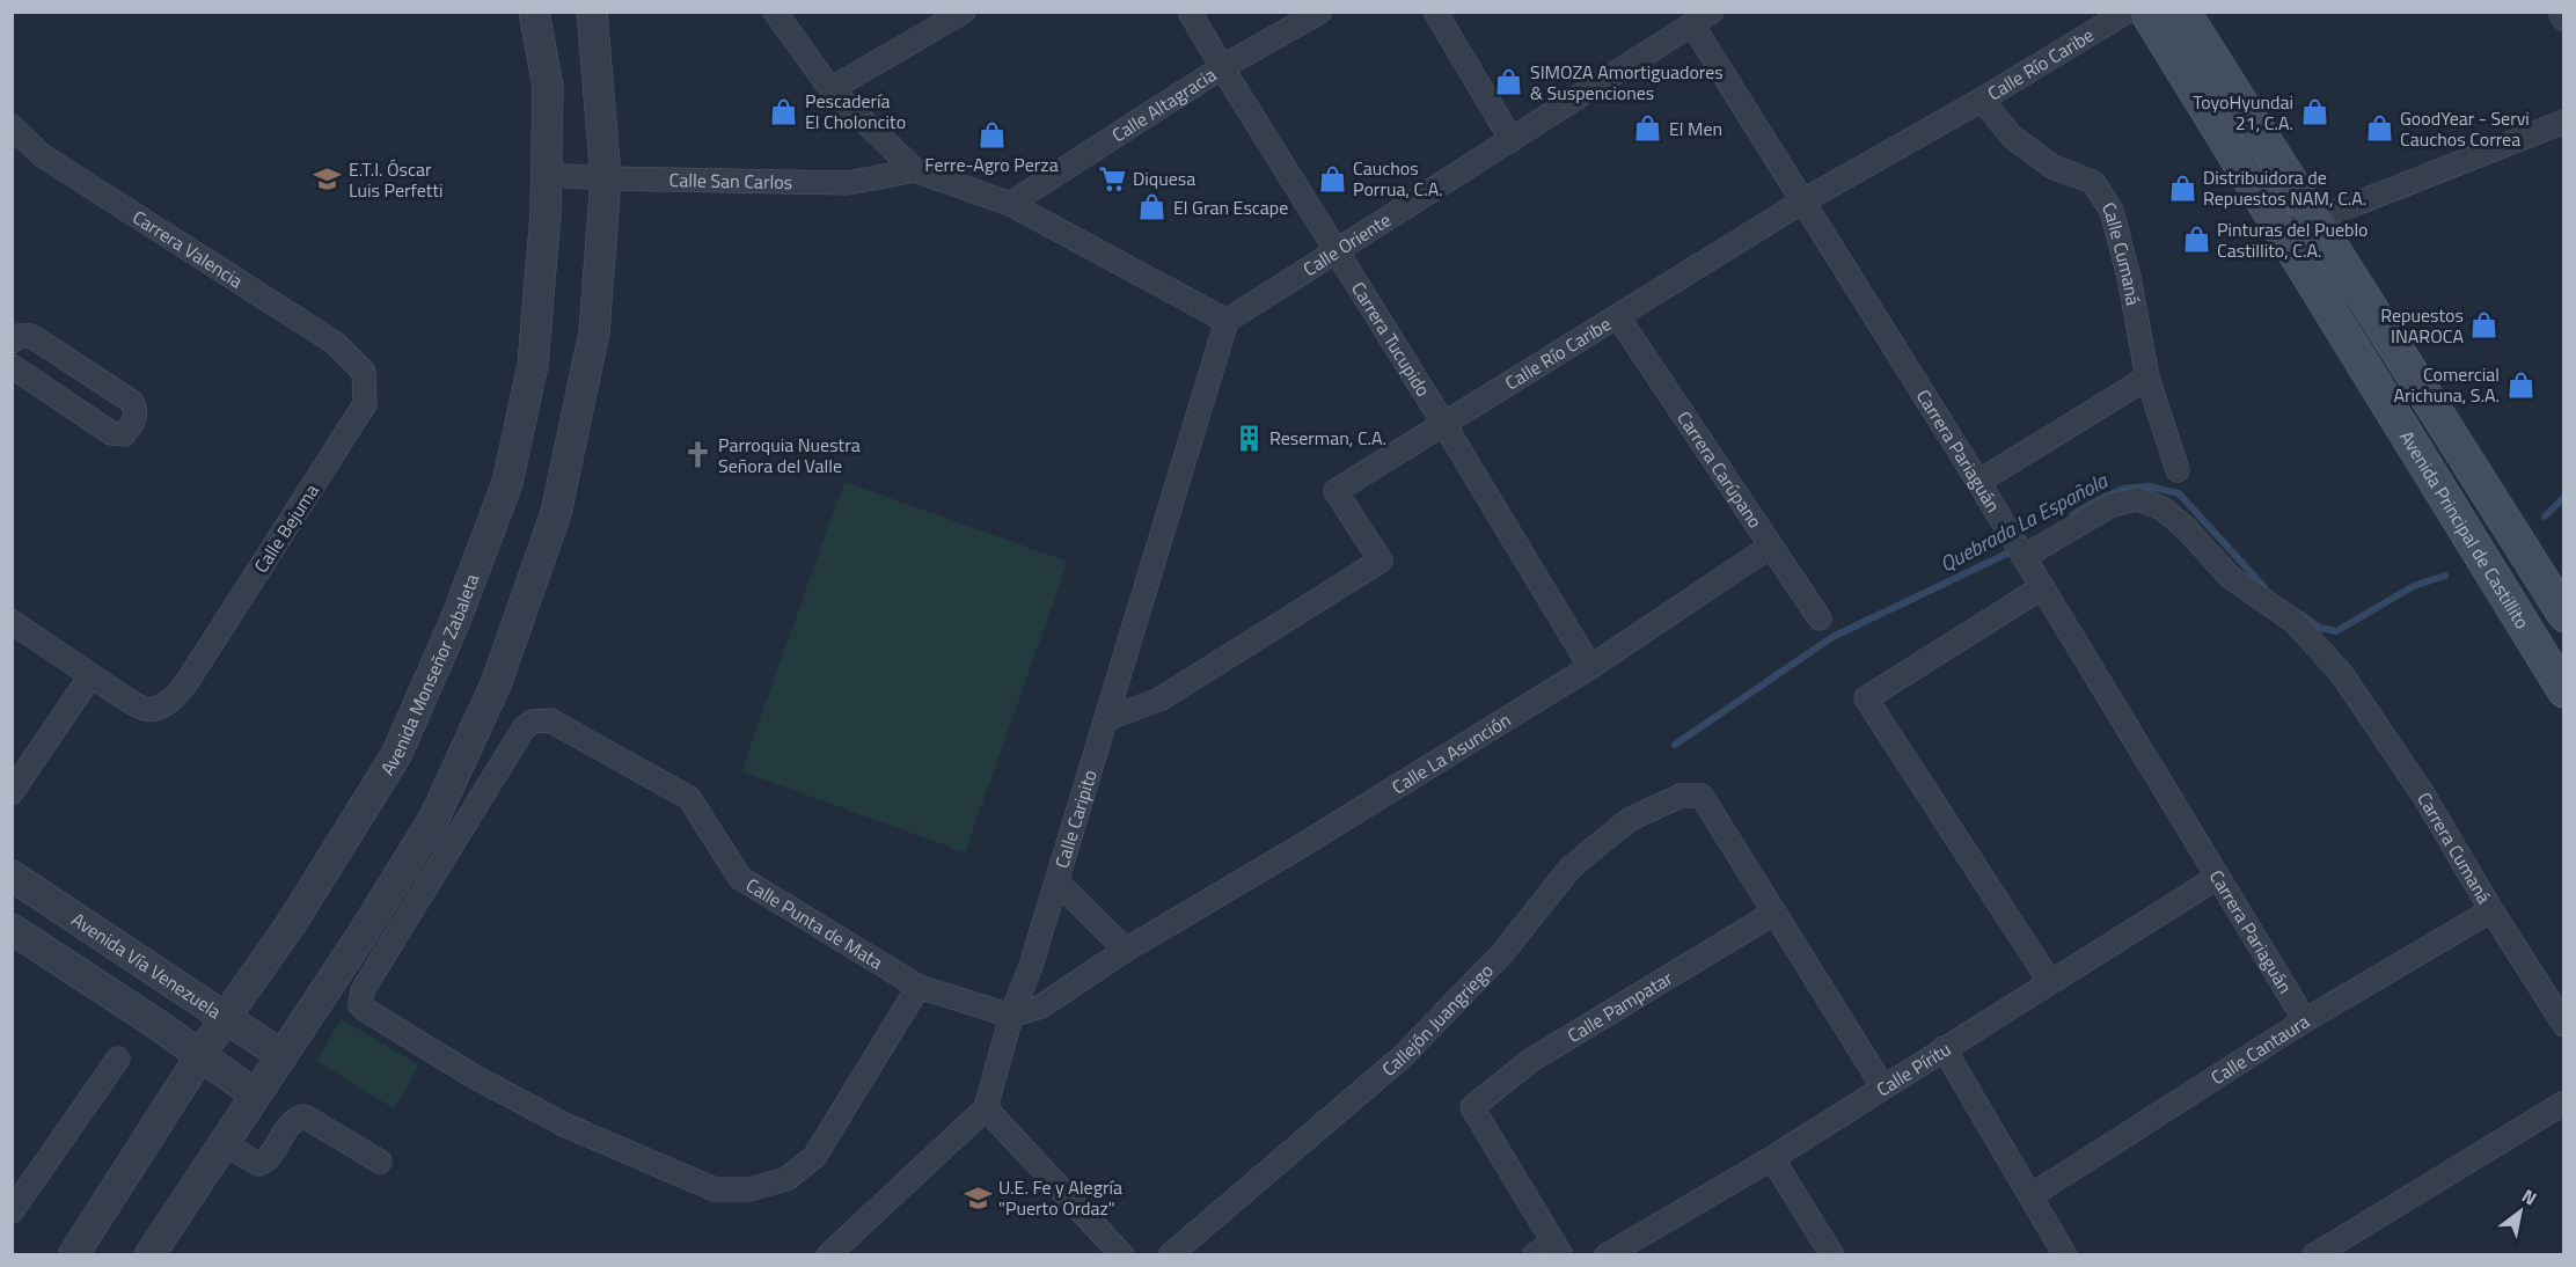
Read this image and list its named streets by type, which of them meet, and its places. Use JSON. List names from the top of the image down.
{
  "streets": {
    "main road": ["Avenida Principal de Castillito"],
    "street": [
      "Calle Río Caribe",
      "Calle Altagracia",
      "Calle San Carlos",
      "Calle Oriente",
      "Carrera Valencia",
      "Calle Cumaná",
      "Carrera Tucupido",
      "Carrera Pariaguán",
      "Carrera Carúpano",
      "Calle Bejuma",
      "Avenida Monseñor Zabaleta",
      "Calle La Asunción",
      "Calle Caripito",
      "Carrera Cumaná",
      "Calle Punta de Mata",
      "Avenida Vía Venezuela",
      "Calle Pampatar",
      "Callejón Juangriego",
      "Calle Cantaura",
      "Calle Píritu"
    ]
  },
  "crossings": [
    ["Calle Río Caribe", "Calle Cumaná"],
    ["Calle Río Caribe", "Carrera Tucupido"],
    ["Calle Río Caribe", "Carrera Pariaguán"],
    ["Calle Río Caribe", "Carrera Carúpano"],
    ["Calle Río Caribe", "Calle Caripito"],
    ["Calle Altagracia", "Carrera Tucupido"],
    ["Calle San Carlos", "Avenida Monseñor Zabaleta"],
    ["Calle Oriente", "Carrera Tucupido"],
    ["Calle Oriente", "Carrera Pariaguán"],
    ["Calle Oriente", "Calle Caripito"],
    ["Carrera Valencia", "Calle Bejuma"],
    ["Carrera Tucupido", "Calle La Asunción"],
    ["Carrera Pariaguán", "Carrera Cumaná"],
    ["Carrera Pariaguán", "Calle Cantaura"],
    ["Carrera Pariaguán", "Calle Píritu"],
    ["Carrera Carúpano", "Calle La Asunción"],
    ["Avenida Monseñor Zabaleta", "Avenida Vía Venezuela"],
    ["Calle La Asunción", "Calle Caripito"],
    ["Calle La Asunción", "Calle Punta de Mata"],
    ["Calle Caripito", "Calle Punta de Mata"],
    ["Carrera Cumaná", "Calle Cantaura"],
    ["Calle Pampatar", "Callejón Juangriego"]
  ],
  "water": ["Quebrada La Española"],
  "places": {
    "shop": [
      "SIMOZA Amortiguadores & Suspenciones",
      "Pescadería El Choloncito",
      "ToyoHyundai 21, C.A.",
      "El Men",
      "GoodYear - Servi Cauchos Correa",
      "Ferre-Agro Perza",
      "Cauchos Porrua, C.A.",
      "Distribuidora de Repuestos NAM, C.A.",
      "El Gran Escape",
      "Pinturas del Pueblo Castillito, C.A.",
      "Repuestos INAROCA",
      "Comercial Arichuna, S.A."
    ],
    "supermarket": ["Diquesa"],
    "school or university": ["E.T.I. Óscar Luis Perfetti", "U.E. Fe y Alegría \"Puerto Ordaz\""],
    "building": ["Reserman, C.A."],
    "church": ["Parroquia Nuestra Señora del Valle"]
  },
  "north": "top right"
}
